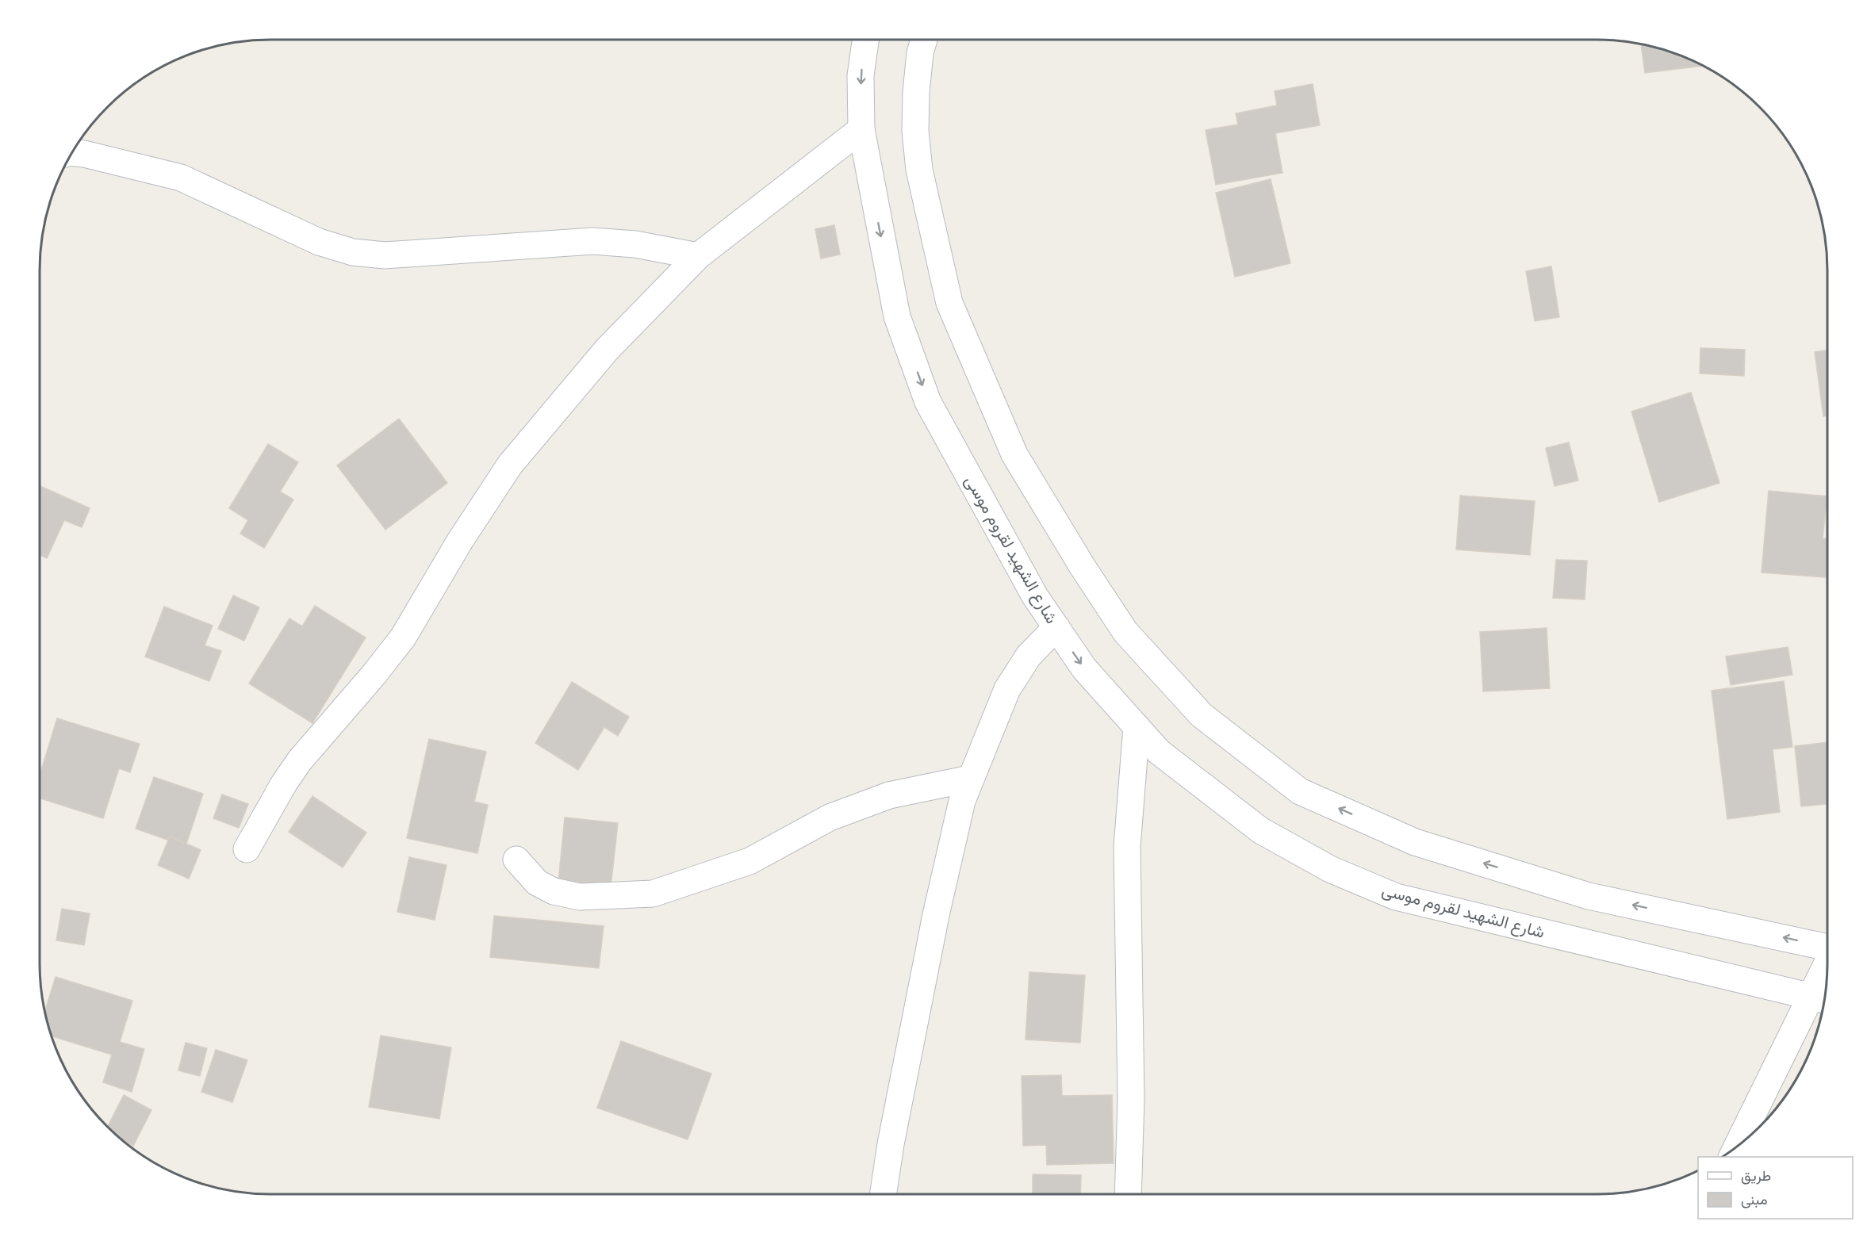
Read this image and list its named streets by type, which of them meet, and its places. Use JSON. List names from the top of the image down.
{
  "streets": {
    "street": ["شارع الشهيد لقروم موسى"]
  },
  "one_way": ["شارع الشهيد لقروم موسى"],
  "legend": ["طريق", "مبنى"]
}
